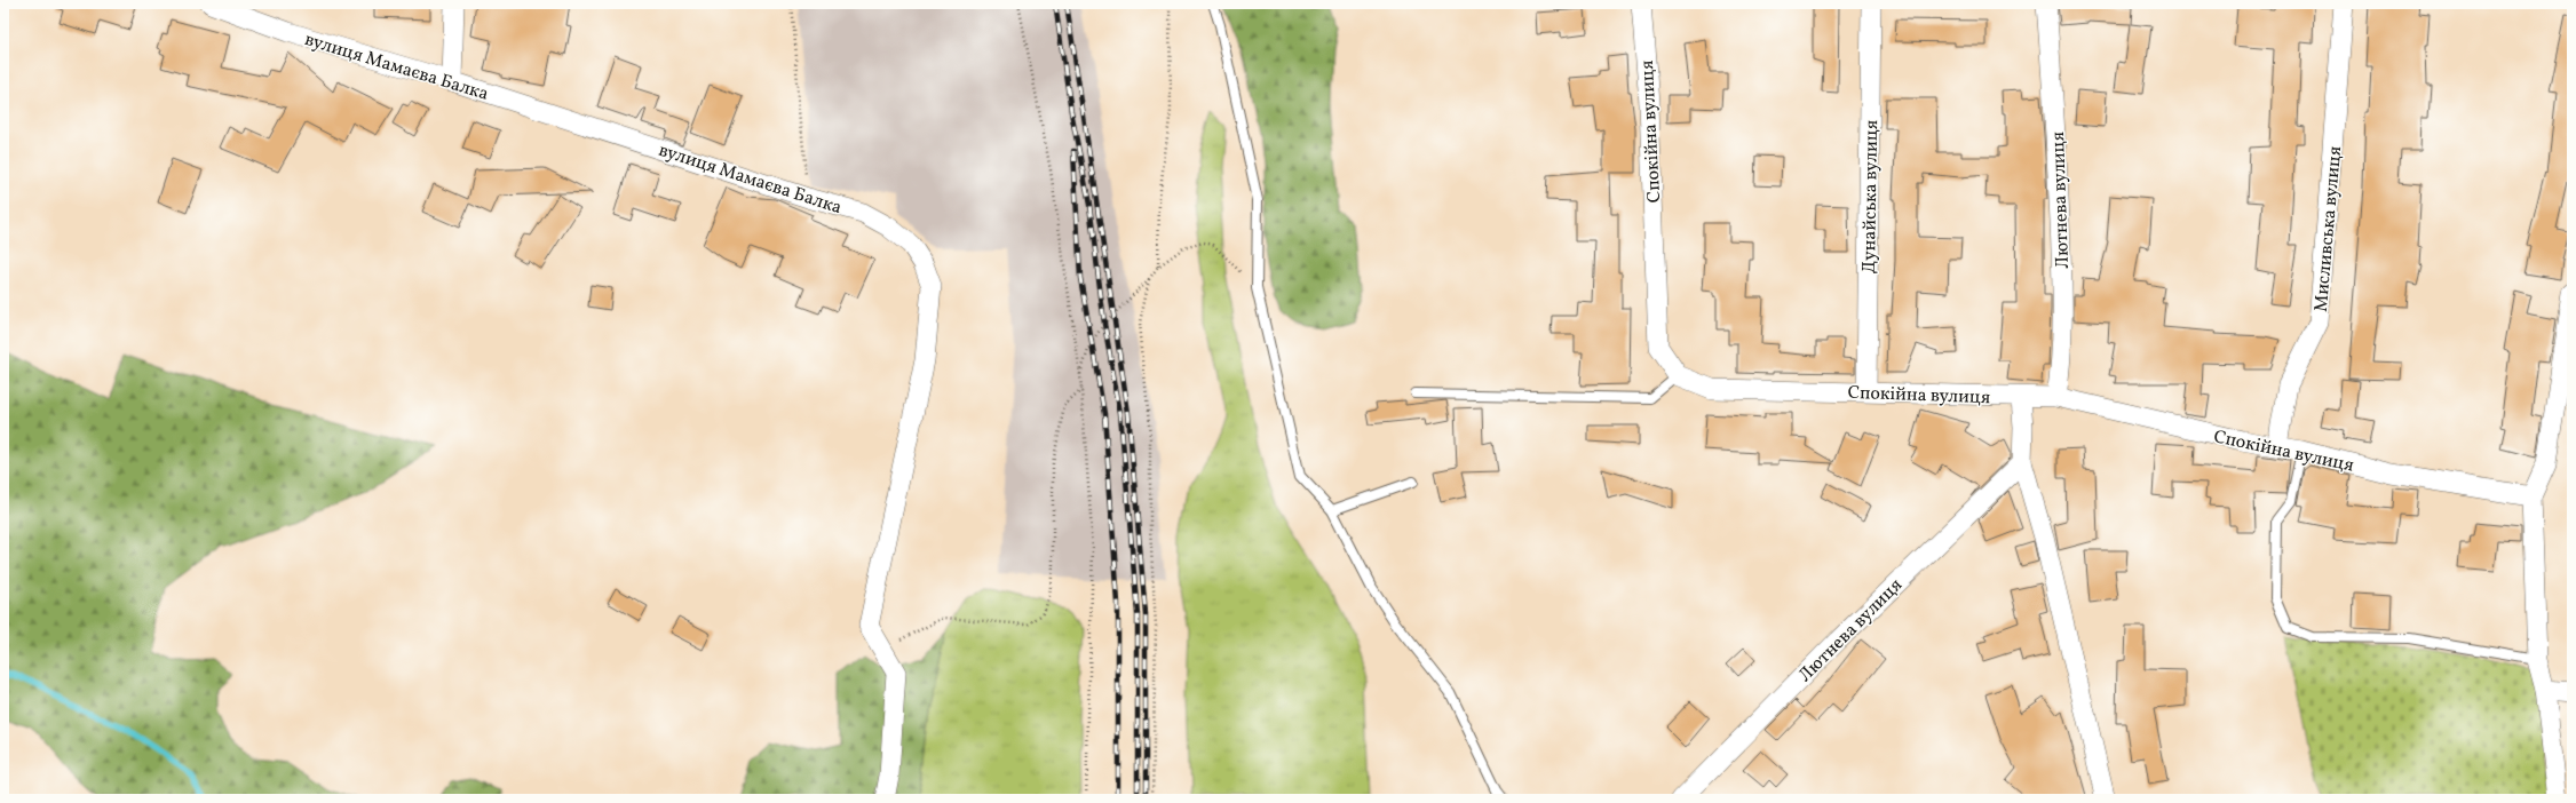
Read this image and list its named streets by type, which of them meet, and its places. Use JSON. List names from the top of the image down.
{
  "streets": {
    "street": [
      "вулиця Мамаєва Балка",
      "Спокійна вулиця",
      "Дунайська вулиця",
      "Лютнева вулиця",
      "Мисливська вулиця"
    ]
  },
  "crossings": [
    ["Спокійна вулиця", "Дунайська вулиця"],
    ["Спокійна вулиця", "Лютнева вулиця"],
    ["Спокійна вулиця", "Мисливська вулиця"]
  ]
}
